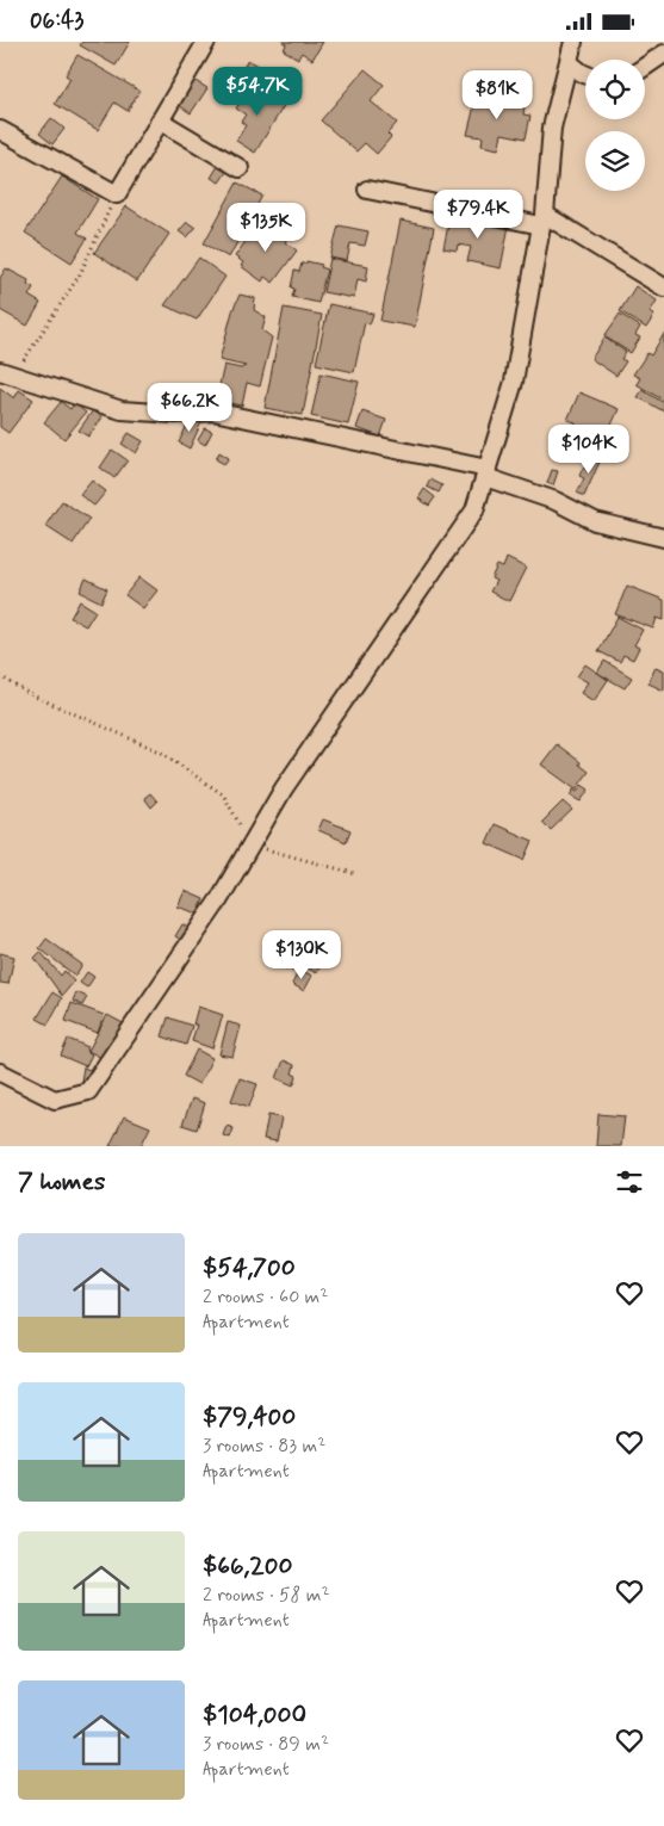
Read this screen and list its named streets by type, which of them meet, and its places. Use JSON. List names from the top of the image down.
{
  "page": {
    "status": "06:43",
    "price": [
      "$54.7K",
      "$81K",
      "$79.4K",
      "$135K",
      "$66.2K",
      "$104K",
      "$130K"
    ],
    "heading": "7 homes",
    "list": [
      {
        "name": "$54,700",
        "note": "2 rooms · 60 m² · Apartment"
      },
      {
        "name": "$79,400",
        "note": "3 rooms · 83 m² · Apartment"
      },
      {
        "name": "$66,200",
        "note": "2 rooms · 58 m² · Apartment"
      },
      {
        "name": "$104,000",
        "note": "3 rooms · 89 m² · Apartment"
      }
    ]
  }
}
